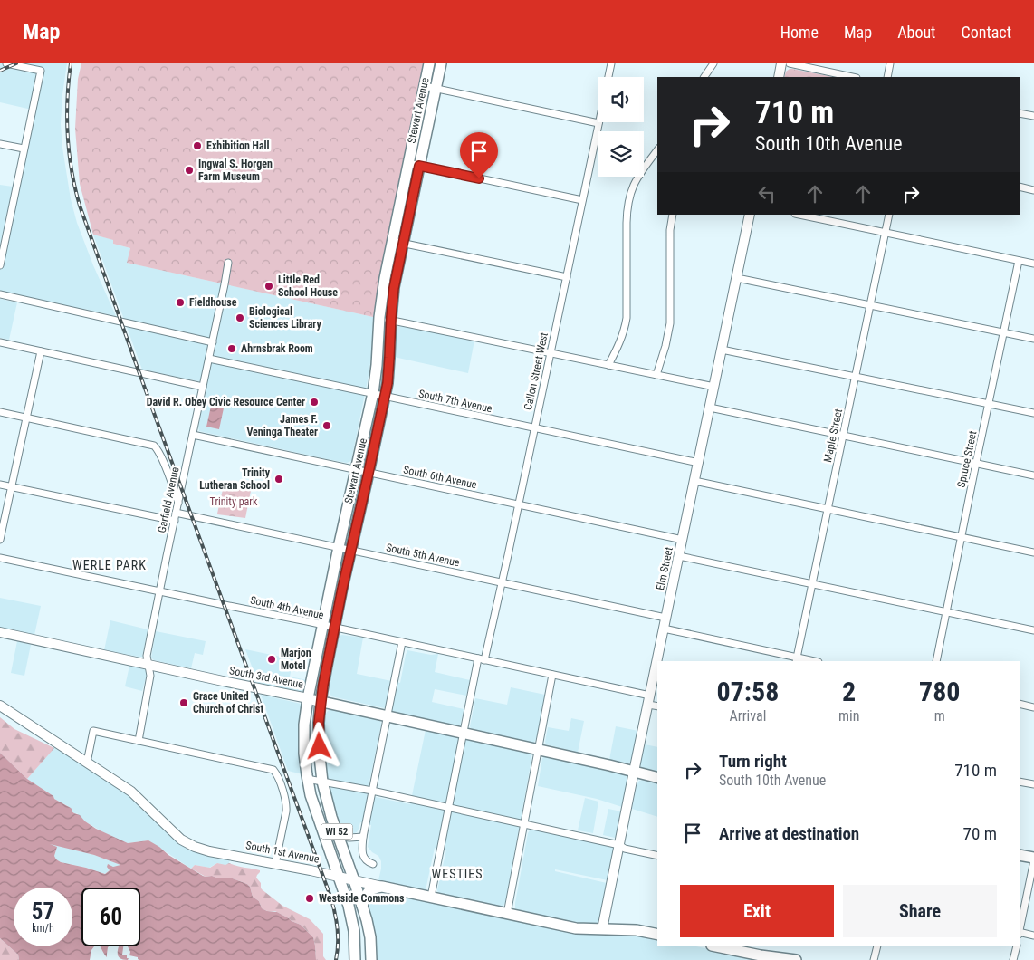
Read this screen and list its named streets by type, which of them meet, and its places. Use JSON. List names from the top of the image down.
{
  "streets": {
    "main road": [
      "Stewart Avenue",
      "South 3rd Avenue",
      "WI 52",
      "South 1st Avenue"
    ],
    "street": [
      "Callon Street West",
      "South 7th Avenue",
      "Maple Street",
      "Spruce Street",
      "South 6th Avenue",
      "Garfield Avenue",
      "South 5th Avenue",
      "Elm Street",
      "South 4th Avenue"
    ]
  },
  "crossings": [
    ["Stewart Avenue", "South 7th Avenue"],
    ["Stewart Avenue", "South 6th Avenue"],
    ["Stewart Avenue", "South 5th Avenue"],
    ["Stewart Avenue", "South 4th Avenue"],
    ["Stewart Avenue", "South 3rd Avenue"],
    ["Stewart Avenue", "WI 52"],
    ["Stewart Avenue", "South 1st Avenue"],
    ["Callon Street West", "South 7th Avenue"],
    ["Callon Street West", "South 6th Avenue"],
    ["Callon Street West", "South 5th Avenue"],
    ["Callon Street West", "South 4th Avenue"],
    ["Callon Street West", "South 3rd Avenue"],
    ["Callon Street West", "South 1st Avenue"],
    ["South 7th Avenue", "Garfield Avenue"],
    ["South 7th Avenue", "Elm Street"],
    ["South 6th Avenue", "Garfield Avenue"],
    ["South 6th Avenue", "Elm Street"],
    ["Garfield Avenue", "South 5th Avenue"],
    ["Garfield Avenue", "South 4th Avenue"],
    ["Garfield Avenue", "South 3rd Avenue"],
    ["South 5th Avenue", "Elm Street"],
    ["Elm Street", "South 4th Avenue"],
    ["Elm Street", "South 3rd Avenue"],
    ["Elm Street", "South 1st Avenue"],
    ["WI 52", "South 1st Avenue"]
  ],
  "districts": ["WERLE PARK", "WESTIES"],
  "parks": ["Trinity park"],
  "places": [
    "Exhibition Hall",
    "Ingwal S. Horgen Farm Museum",
    "Little Red School House",
    "Fieldhouse",
    "Biological Sciences Library",
    "Ahrnsbrak Room",
    "David R. Obey Civic Resource Center",
    "James F. Veninga Theater",
    "Trinity Lutheran School",
    "Marjon Motel",
    "Grace United Church of Christ",
    "Westside Commons"
  ],
  "page": {
    "header": "Map",
    "nav": [
      "Home",
      "Map",
      "About",
      "Contact"
    ],
    "turn": ["710 m", "South 10th Avenue"],
    "eta": [
      "07:58",
      "Arrival",
      "2",
      "min",
      "780",
      "m"
    ],
    "list": [
      {
        "name": "Turn right",
        "note": "South 10th Avenue",
        "value": "710 m"
      },
      {
        "name": "Arrive at destination",
        "value": "70 m"
      }
    ],
    "buttons": ["Exit", "Share"],
    "speed": "57 km/h",
    "limit": "60"
  }
}
